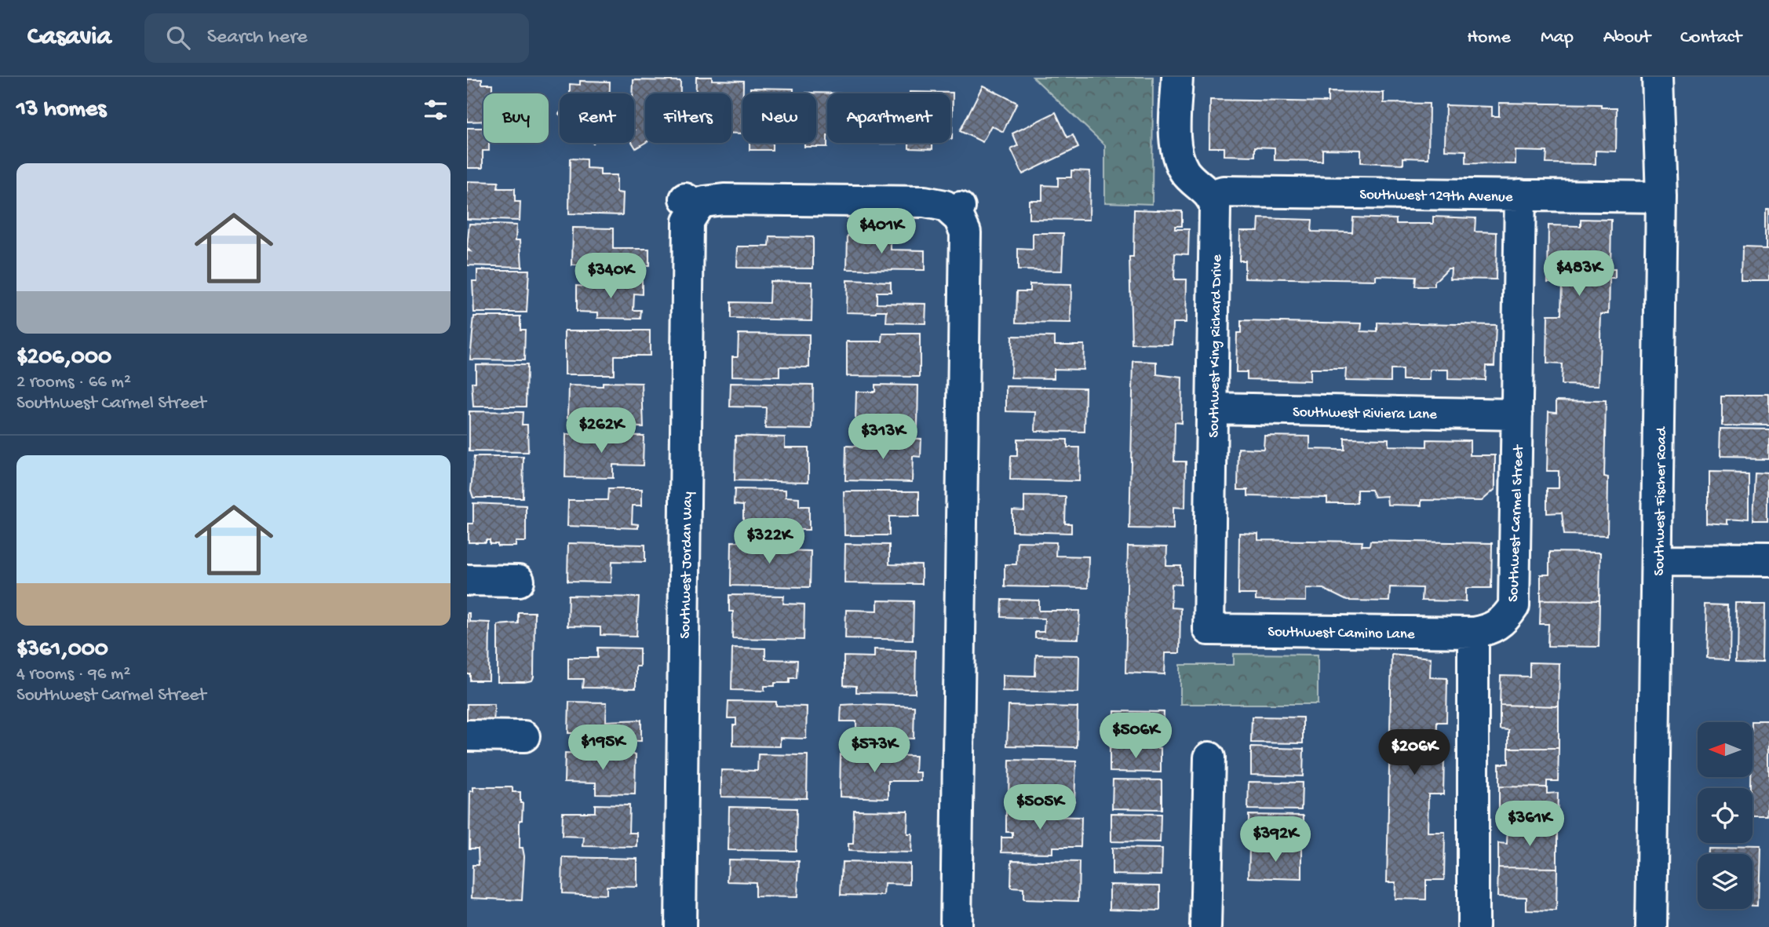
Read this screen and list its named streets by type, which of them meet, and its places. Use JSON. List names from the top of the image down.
{
  "streets": {
    "street": [
      "Southwest 129th Avenue",
      "Southwest King Richard Drive",
      "Southwest Riviera Lane",
      "Southwest Fischer Road",
      "Southwest Carmel Street",
      "Southwest Jordan Way",
      "Southwest Camino Lane"
    ]
  },
  "crossings": [
    ["Southwest 129th Avenue", "Southwest King Richard Drive"],
    ["Southwest 129th Avenue", "Southwest Fischer Road"],
    ["Southwest 129th Avenue", "Southwest Carmel Street"],
    ["Southwest King Richard Drive", "Southwest Riviera Lane"],
    ["Southwest King Richard Drive", "Southwest Camino Lane"],
    ["Southwest Riviera Lane", "Southwest Carmel Street"],
    ["Southwest Carmel Street", "Southwest Camino Lane"]
  ],
  "north": "left",
  "page": {
    "header": "Casavia",
    "search": "Search here",
    "nav": [
      "Home",
      "Map",
      "About",
      "Contact"
    ],
    "heading": "13 homes",
    "chip": [
      "Buy",
      "Rent",
      "Filters",
      "New",
      "Apartment"
    ],
    "list": [
      {
        "name": "$206,000",
        "note": "2 rooms · 66 m² · Southwest Carmel Street"
      },
      {
        "name": "$361,000",
        "note": "4 rooms · 96 m² · Southwest Carmel Street"
      }
    ],
    "price": [
      "$401K",
      "$483K",
      "$340K",
      "$262K",
      "$313K",
      "$322K",
      "$506K",
      "$195K",
      "$573K",
      "$206K",
      "$505K",
      "$361K",
      "$392K"
    ]
  }
}
